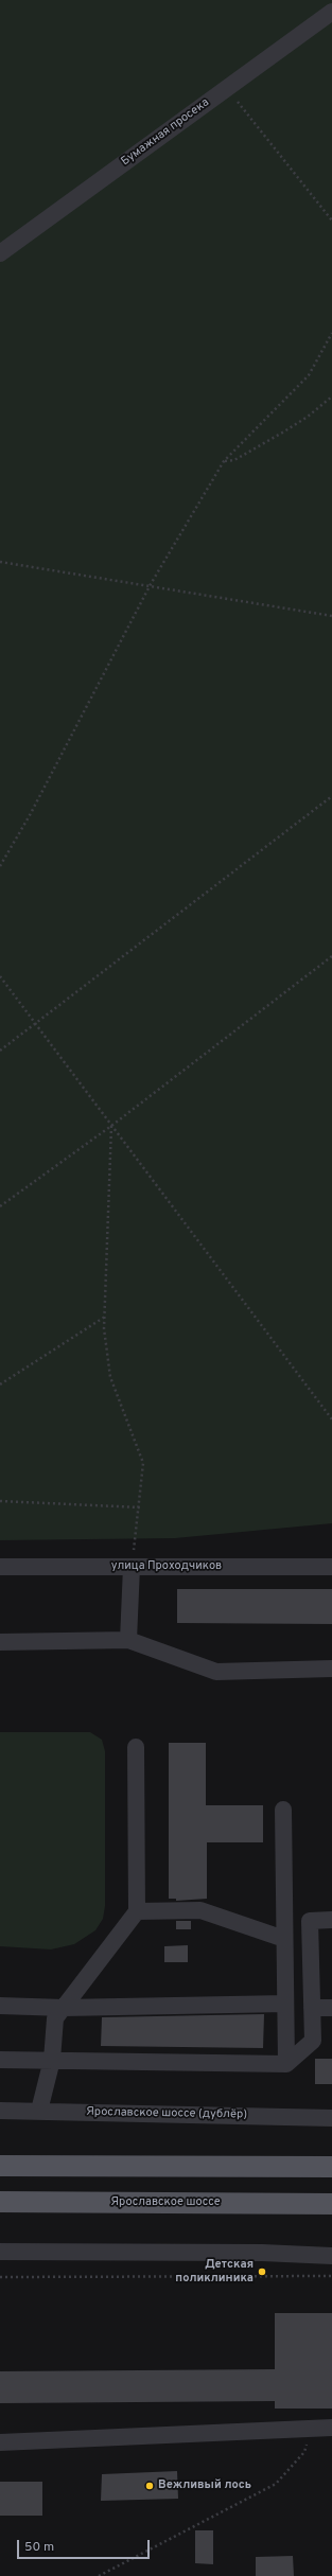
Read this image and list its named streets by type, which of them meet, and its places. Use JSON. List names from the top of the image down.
{
  "streets": {
    "main road": ["Ярославское шоссе"],
    "street": ["Бумажная просека", "улица Проходчиков", "Ярославское шоссе (дублёр)"]
  },
  "places": ["Детская поликлиника", "Вежливый лось"],
  "scale_bar": "50 m"
}
